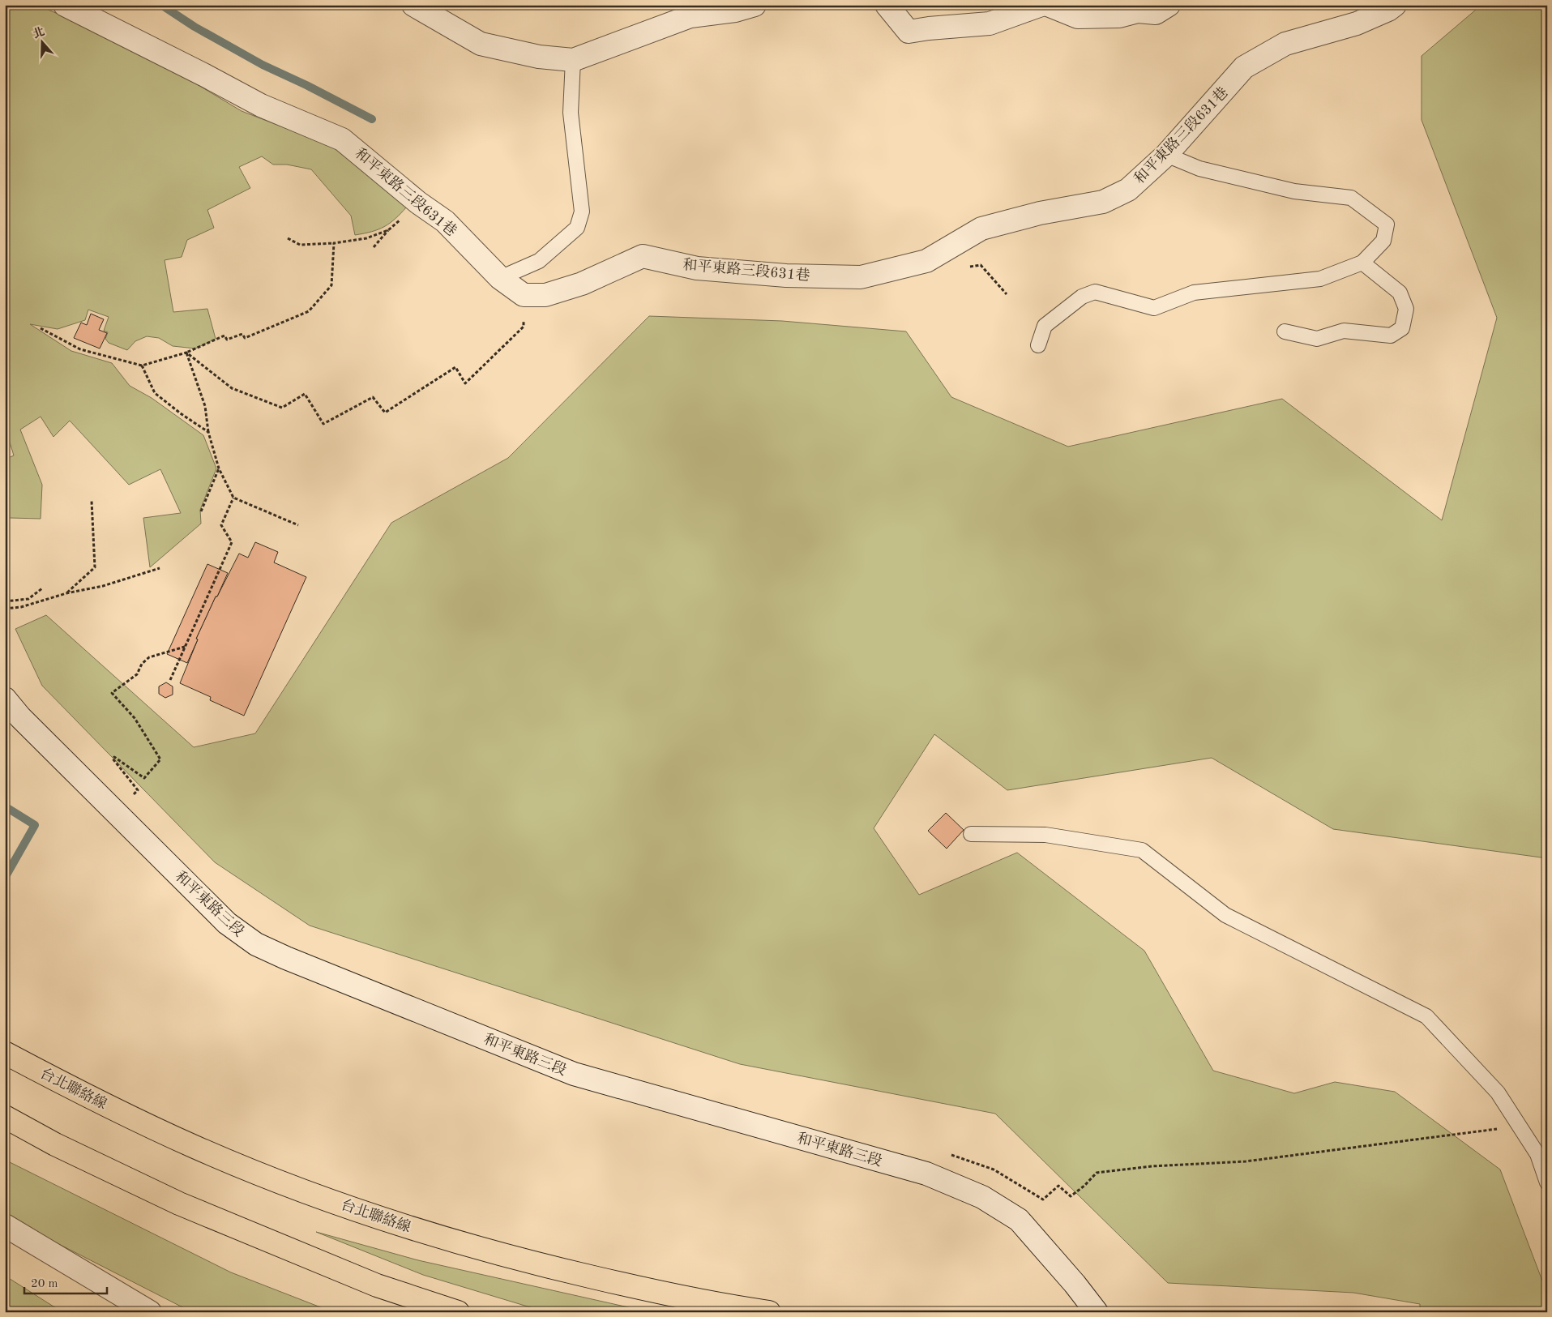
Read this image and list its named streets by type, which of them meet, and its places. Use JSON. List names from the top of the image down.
{
  "streets": {
    "highway": ["台北聯絡線"],
    "street": ["和平東路三段631巷", "和平東路三段"]
  },
  "scale_bar": "20 m",
  "north": "top"
}
